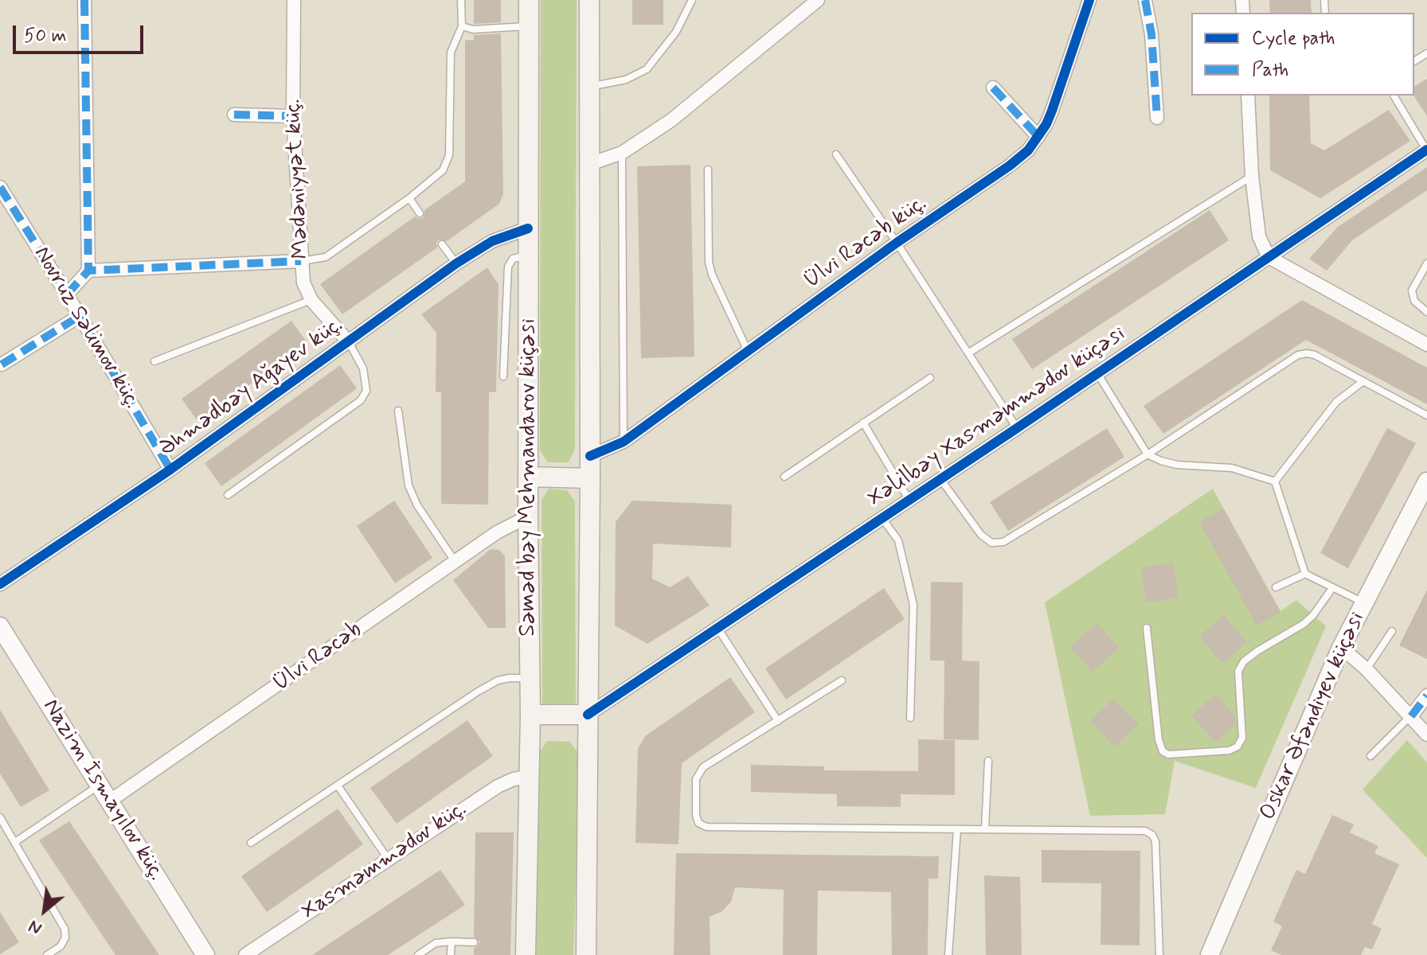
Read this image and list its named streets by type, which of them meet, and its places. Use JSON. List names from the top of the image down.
{
  "streets": {
    "main road": ["Səməd bəy Mehmandarov küçəsi"],
    "street": [
      "Mədəniyyət küç.",
      "Ülvi Rəcəb küç.",
      "Novruz Səlimov küç.",
      "Əhmədbəy Ağayev küç.",
      "Xəlilbəy Xasməmmədov küçəsi",
      "Ülvi Rəcəb",
      "Oskar Əfəndiyev küçəsi",
      "Nazim İsmayılov küç.",
      "Xasməmmədov küç."
    ]
  },
  "crossings": [
    ["Mədəniyyət küç.", "Əhmədbəy Ağayev küç."],
    ["Novruz Səlimov küç.", "Əhmədbəy Ağayev küç."],
    ["Əhmədbəy Ağayev küç.", "Səməd bəy Mehmandarov küçəsi"],
    ["Səməd bəy Mehmandarov küçəsi", "Ülvi Rəcəb"],
    ["Səməd bəy Mehmandarov küçəsi", "Xasməmmədov küç."],
    ["Ülvi Rəcəb", "Nazim İsmayılov küç."]
  ],
  "legend": ["Cycle path", "Path"],
  "scale_bar": "50 m",
  "north": "bottom left"
}
